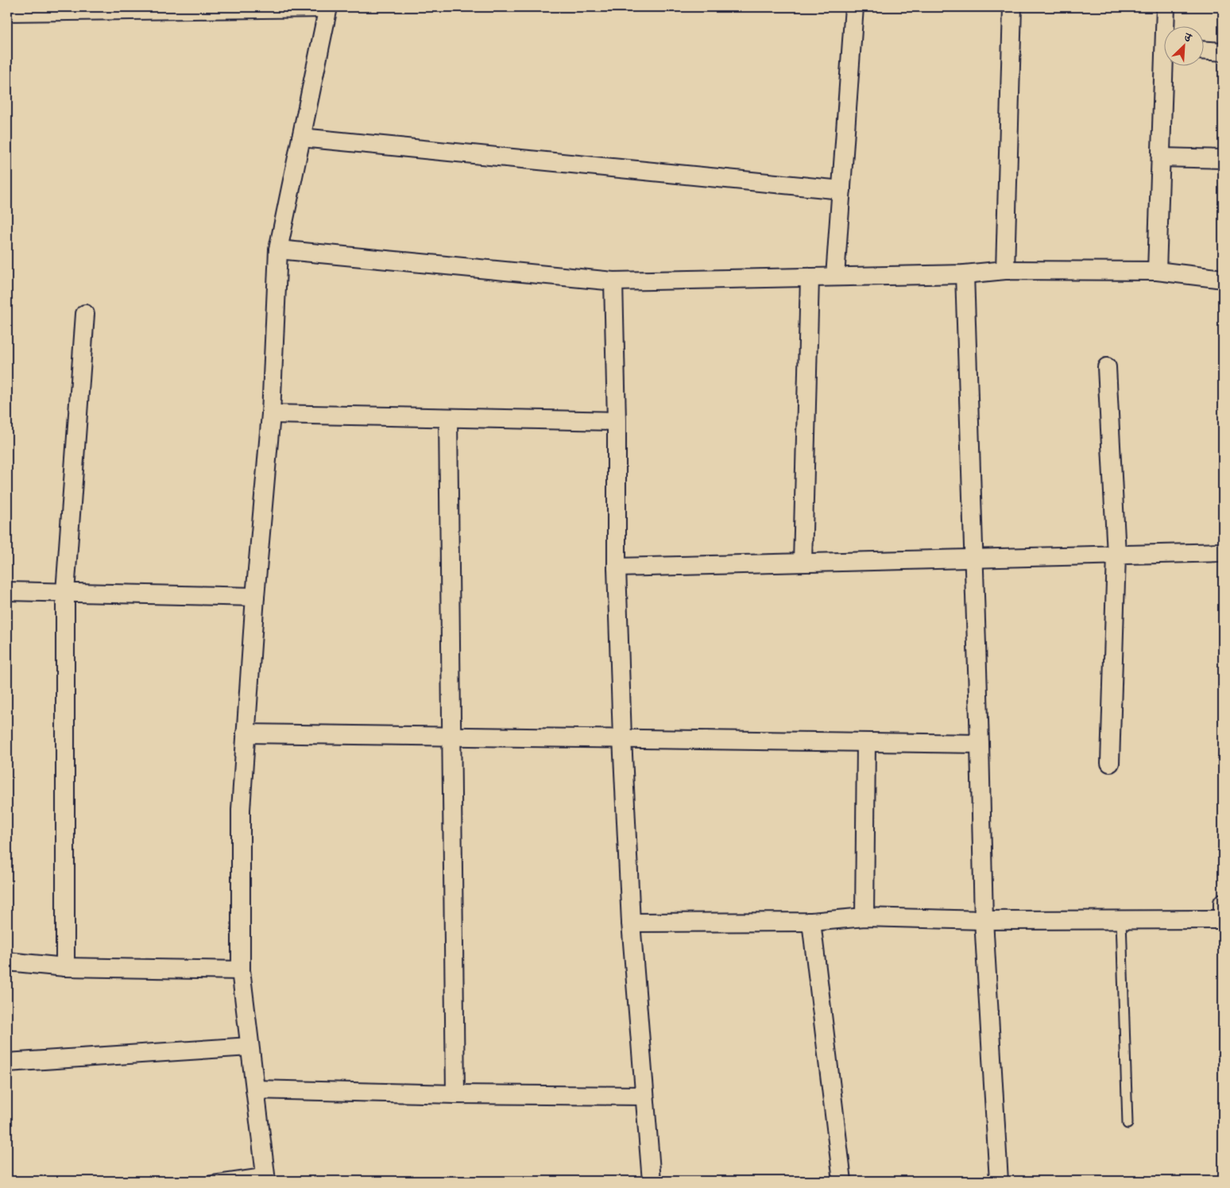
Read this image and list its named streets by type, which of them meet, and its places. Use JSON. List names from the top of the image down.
{
  "north": "top right"
}
